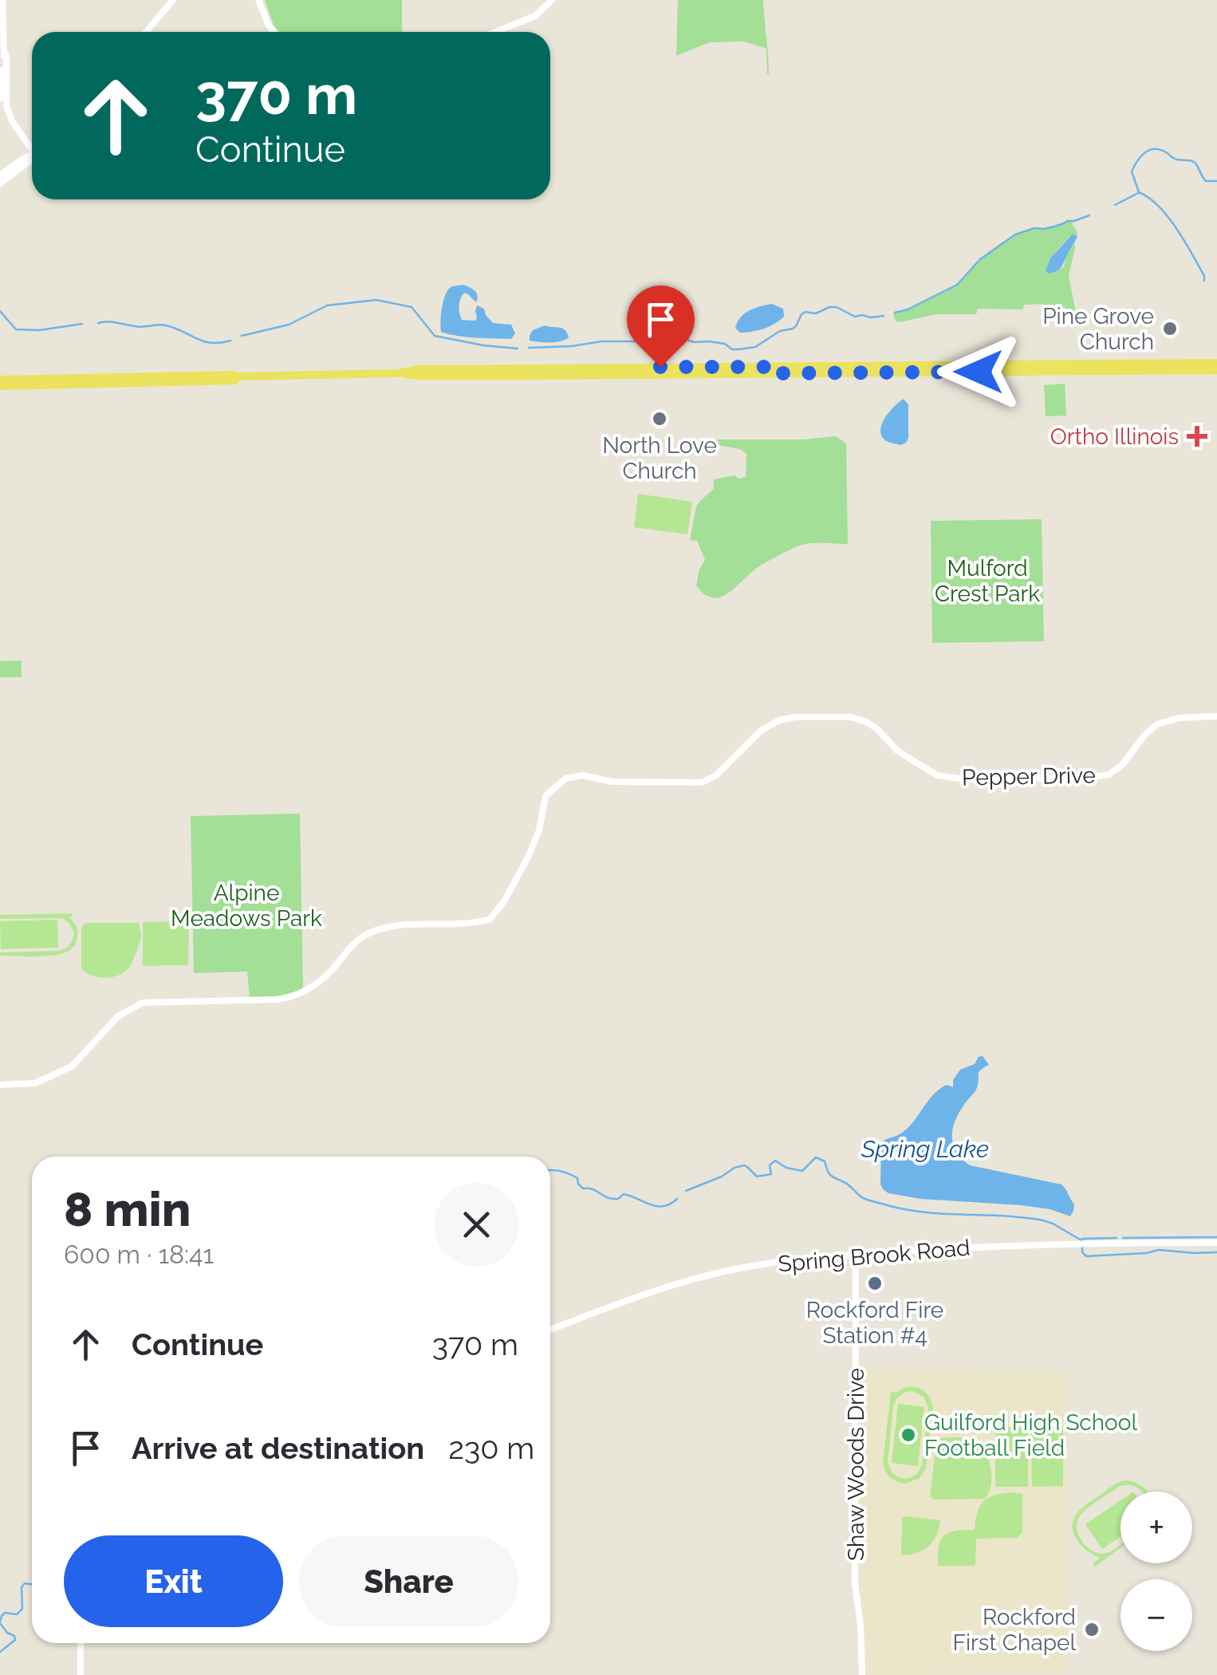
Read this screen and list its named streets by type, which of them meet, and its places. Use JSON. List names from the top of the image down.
{
  "streets": {
    "street": ["Pepper Drive", "Spring Brook Road", "Shaw Woods Drive"]
  },
  "crossings": [
    ["Spring Brook Road", "Shaw Woods Drive"]
  ],
  "water": ["Spring Lake"],
  "parks": ["Mulford Crest Park", "Alpine Meadows Park"],
  "places": {
    "other": [
      "Pine Grove Church",
      "North Love Church",
      "Rockford Fire Station #4",
      "Guilford High School Football Field",
      "Rockford First Chapel"
    ],
    "health": ["Ortho Illinois"]
  },
  "page": {
    "turn": ["370 m", "Continue"],
    "heading": ["8 min", "600 m · 18:41"],
    "list": [
      {
        "name": "Continue",
        "value": "370 m"
      },
      {
        "name": "Arrive at destination",
        "value": "230 m"
      }
    ],
    "map_buttons": ["+", "−"],
    "buttons": ["Exit", "Share"]
  }
}
